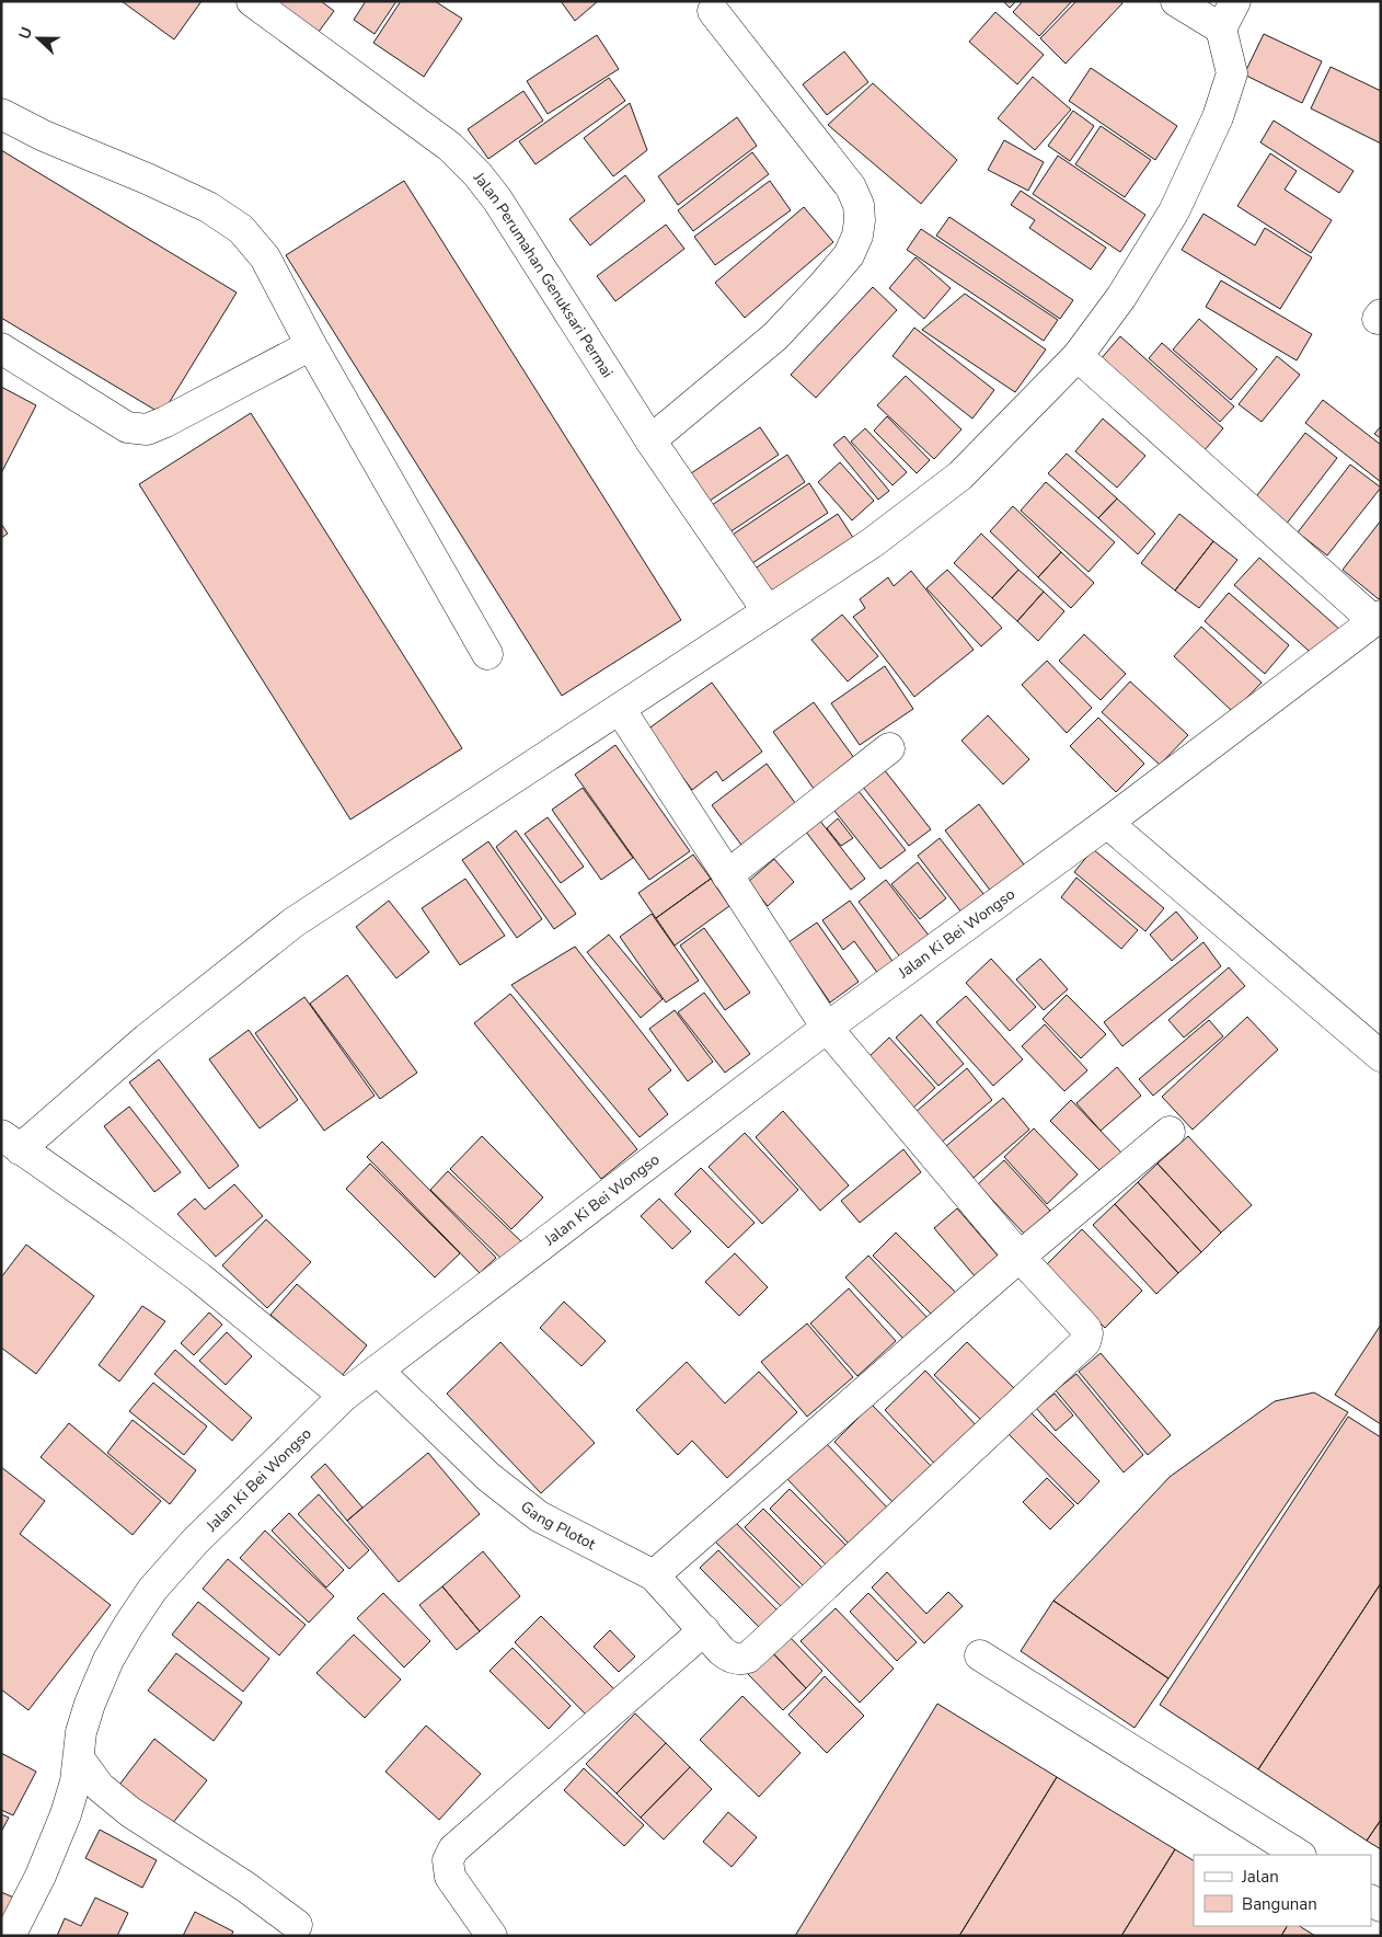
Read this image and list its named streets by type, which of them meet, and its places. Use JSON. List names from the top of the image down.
{
  "streets": {
    "street": ["Jalan Perumahan Genuksari Permai", "Jalan Ki Bei Wongso", "Gang Plotot"]
  },
  "crossings": [
    ["Jalan Ki Bei Wongso", "Gang Plotot"]
  ],
  "legend": ["Jalan", "Bangunan"],
  "north": "left"
}
